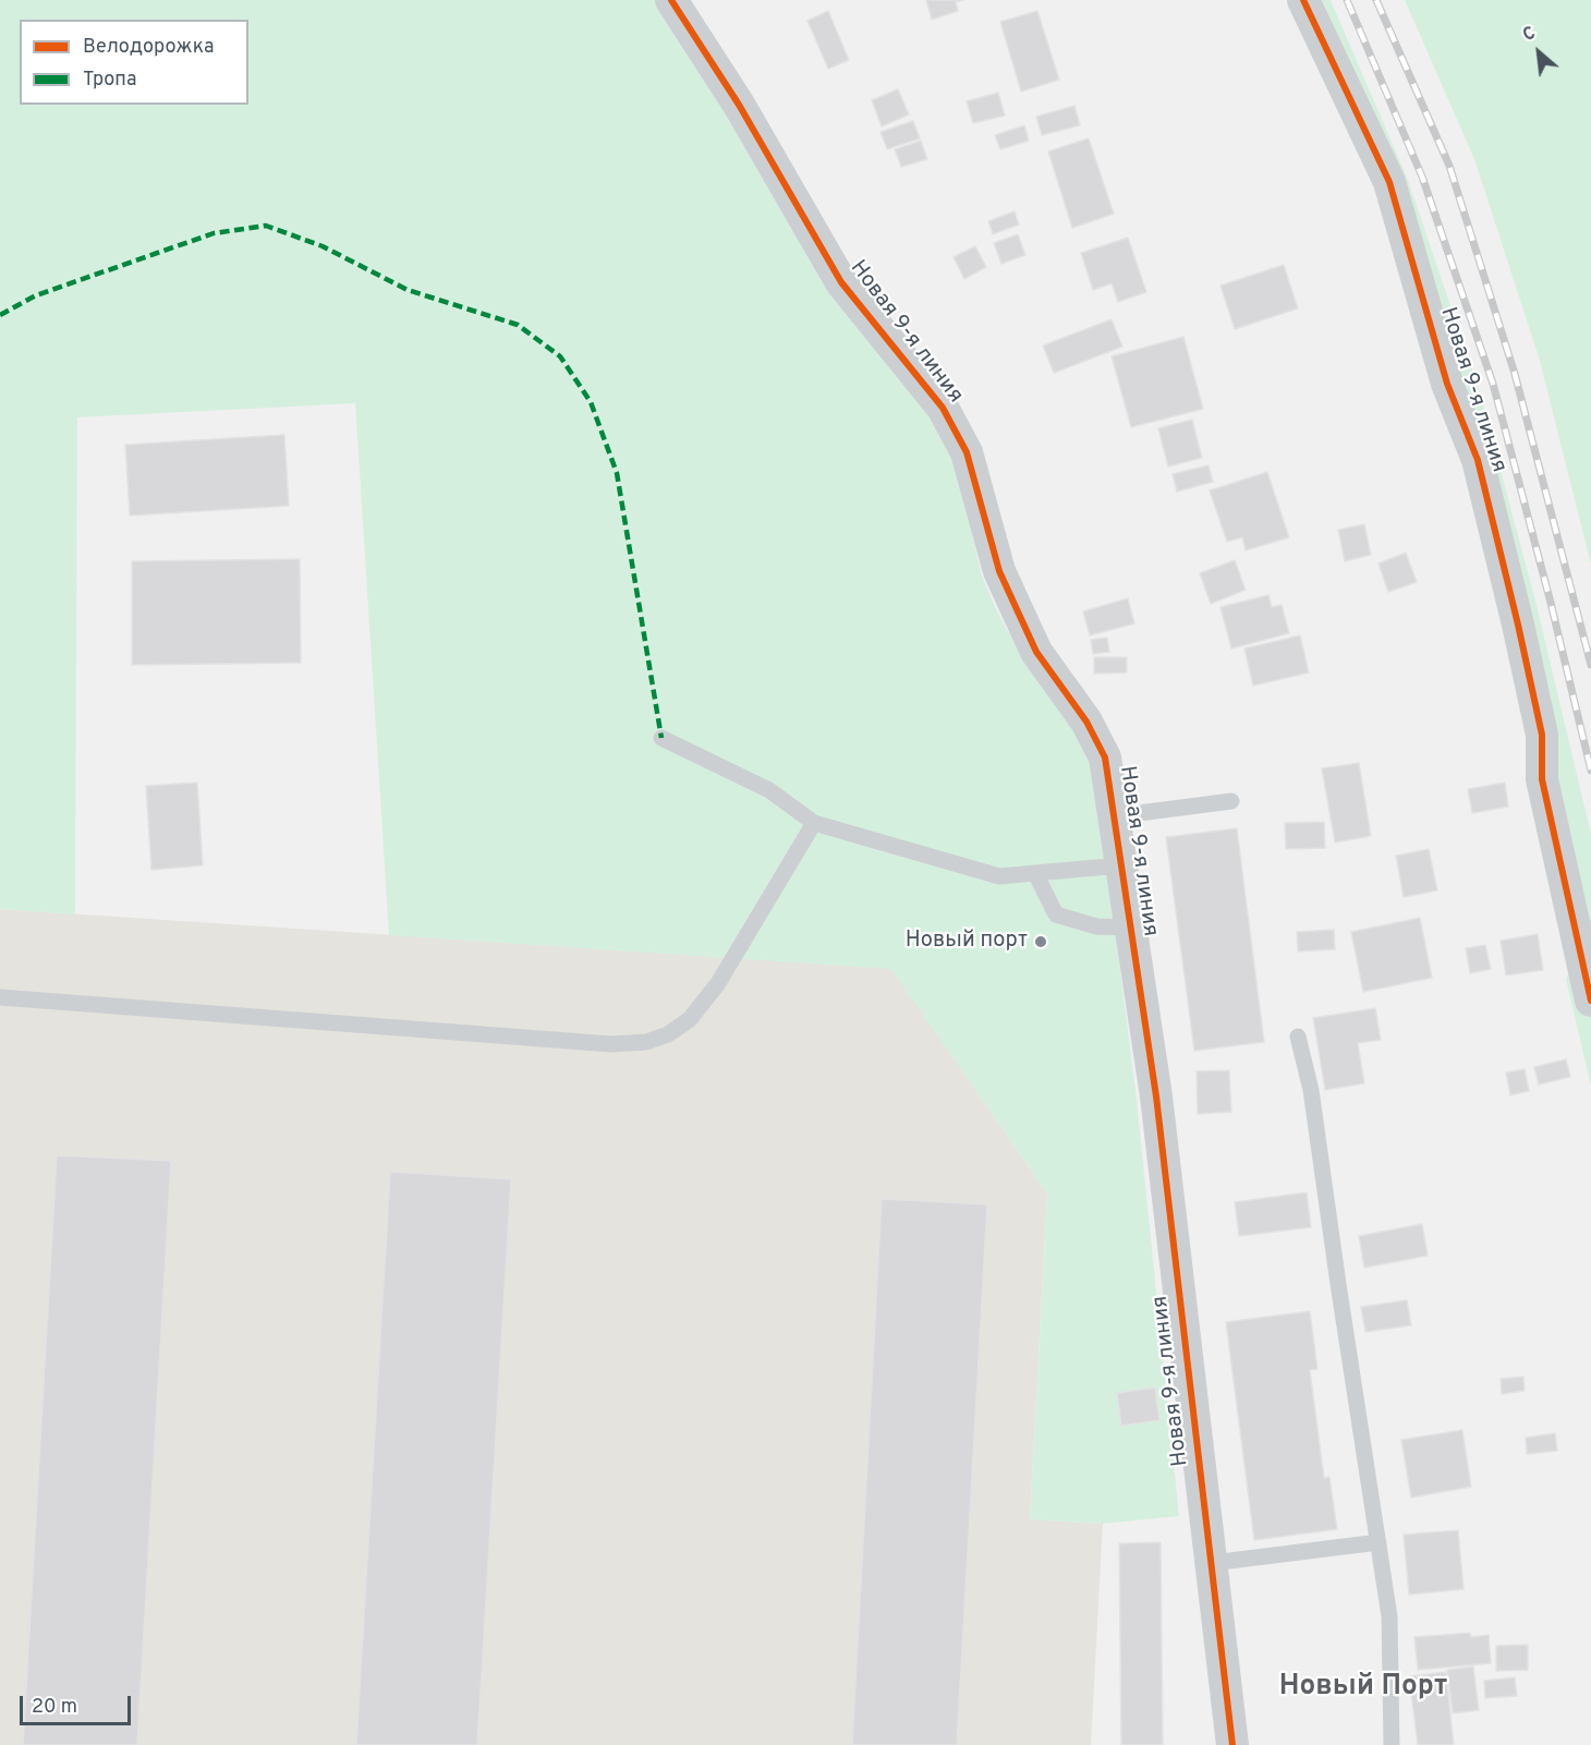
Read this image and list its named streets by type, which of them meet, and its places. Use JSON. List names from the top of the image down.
{
  "streets": {
    "street": ["Новая 9-я линия"]
  },
  "districts": ["Новый Порт"],
  "places": ["Новый порт"],
  "legend": ["Велодорожка", "Тропа"],
  "scale_bar": "20 m",
  "north": "top left"
}
